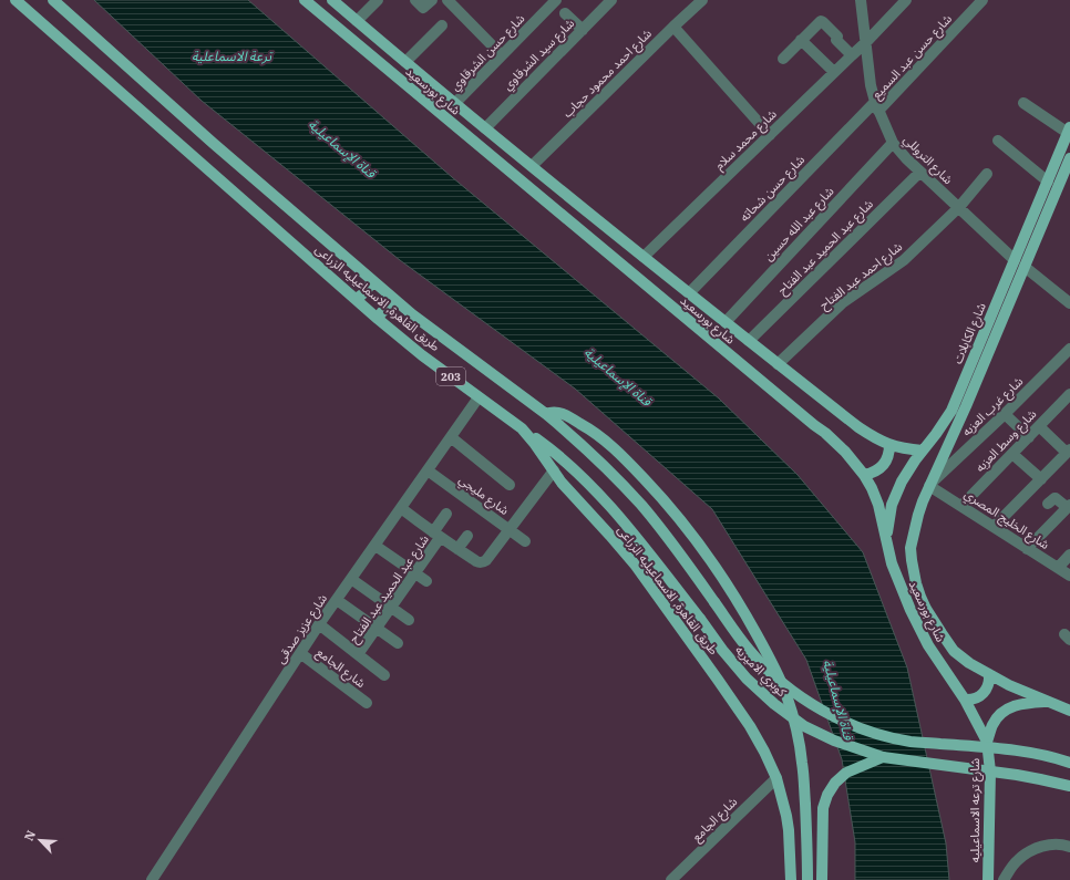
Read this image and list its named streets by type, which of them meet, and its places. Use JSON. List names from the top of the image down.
{
  "streets": {
    "main road": [
      "شارع بورسعيد",
      "طريق القاهرة, الاسماعيليه الزراعى",
      "شارع الكابلات",
      "203",
      "كوبري الاميريه",
      "شارع ترعه الاسماعيليه"
    ],
    "street": [
      "شارع حسن الشرقاوي",
      "شارع سيد الشرقاوي",
      "شارع حسن عبد السميع",
      "شارع احمد محمود حجاب",
      "شارع محمد سلام",
      "شارع التروللي",
      "شارع حسن شحاته",
      "شارع عبد الله حسين",
      "شارع عبد الحميد عبد الفتاح",
      "شارع احمد عبد الفتاح",
      "شارع غرب العزبه",
      "شارع وسط العزبه",
      "شارع مليجي",
      "شارع الخليج المصري",
      "شارع عزيز صدقى",
      "شارع الجامع"
    ]
  },
  "crossings": [
    ["شارع حسن الشرقاوي", "شارع بورسعيد"],
    ["شارع سيد الشرقاوي", "شارع بورسعيد"],
    ["شارع حسن عبد السميع", "شارع التروللي"],
    ["شارع حسن عبد السميع", "شارع حسن شحاته"],
    ["شارع احمد محمود حجاب", "شارع بورسعيد"],
    ["شارع بورسعيد", "شارع محمد سلام"],
    ["شارع بورسعيد", "شارع حسن شحاته"],
    ["شارع بورسعيد", "شارع عبد الله حسين"],
    ["شارع بورسعيد", "شارع عبد الحميد عبد الفتاح"],
    ["شارع بورسعيد", "شارع احمد عبد الفتاح"],
    ["شارع بورسعيد", "شارع الكابلات"],
    ["شارع بورسعيد", "شارع ترعه الاسماعيليه"],
    ["شارع محمد سلام", "شارع التروللي"],
    ["شارع التروللي", "شارع حسن شحاته"],
    ["شارع التروللي", "شارع عبد الله حسين"],
    ["شارع التروللي", "شارع عبد الحميد عبد الفتاح"],
    ["شارع التروللي", "شارع احمد عبد الفتاح"],
    ["شارع التروللي", "شارع الكابلات"],
    ["طريق القاهرة, الاسماعيليه الزراعى", "شارع عزيز صدقى"],
    ["طريق القاهرة, الاسماعيليه الزراعى", "شارع الجامع"],
    ["طريق القاهرة, الاسماعيليه الزراعى", "كوبري الاميريه"],
    ["شارع الكابلات", "شارع غرب العزبه"],
    ["شارع الكابلات", "شارع الخليج المصري"],
    ["شارع غرب العزبه", "شارع الخليج المصري"],
    ["شارع وسط العزبه", "شارع الخليج المصري"],
    ["شارع مليجي", "شارع عزيز صدقى"],
    ["شارع عزيز صدقى", "شارع الجامع"]
  ],
  "water": ["ترعة الاسماعلية", "قناة الإسماعيلية"],
  "north": "top left"
}
